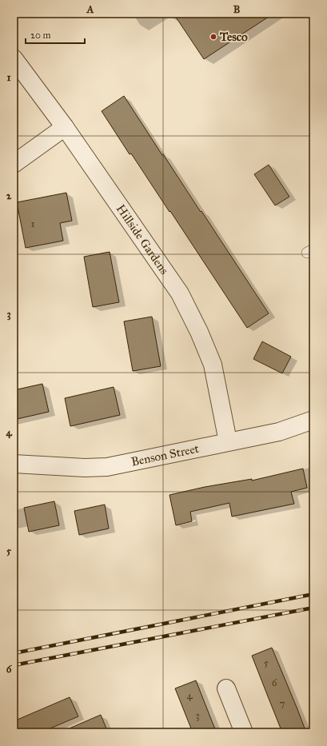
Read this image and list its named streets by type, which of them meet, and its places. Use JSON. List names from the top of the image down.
{
  "streets": {
    "street": ["Hillside Gardens", "Benson Street"]
  },
  "crossings": [
    ["Hillside Gardens", "Benson Street"]
  ],
  "places": ["Tesco"],
  "house_numbers": [
    "1",
    "5",
    "6",
    "4",
    "7",
    "3"
  ],
  "scale_bar": "20 m",
  "grid": {
    "columns": ["A", "B"],
    "rows": [
      "1",
      "2",
      "3",
      "4",
      "5",
      "6"
    ]
  }
}
